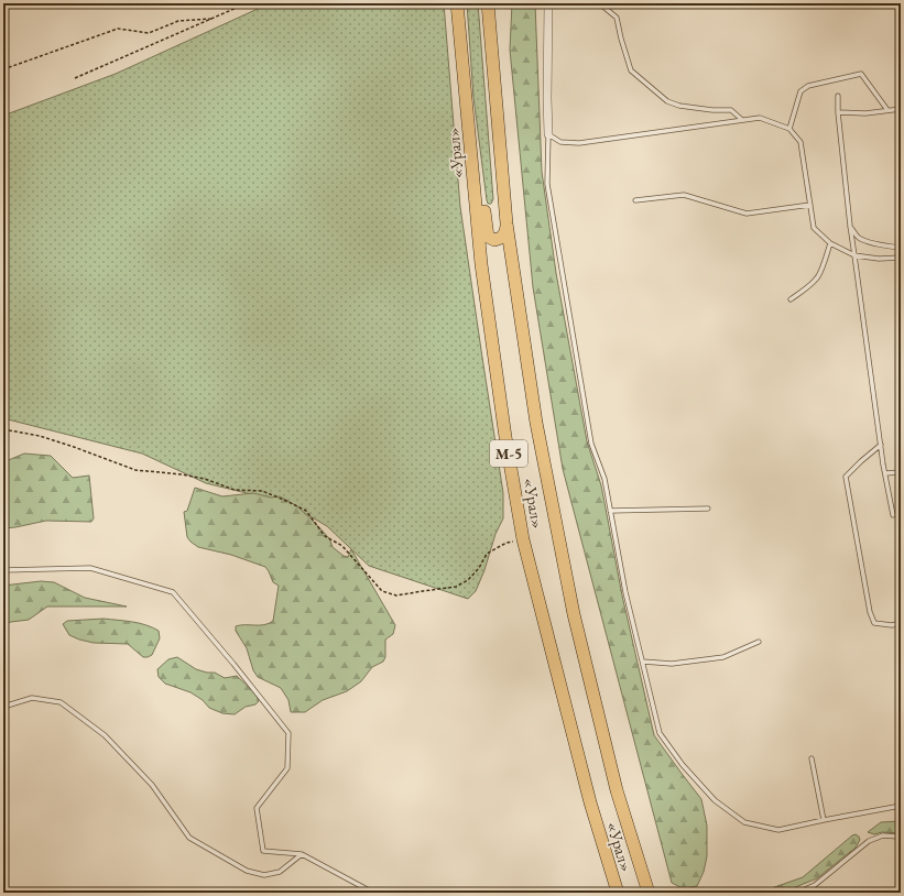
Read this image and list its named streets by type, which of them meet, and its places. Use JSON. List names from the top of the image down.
{
  "streets": {
    "main road": ["«Урал»", "М-5"]
  }
}
